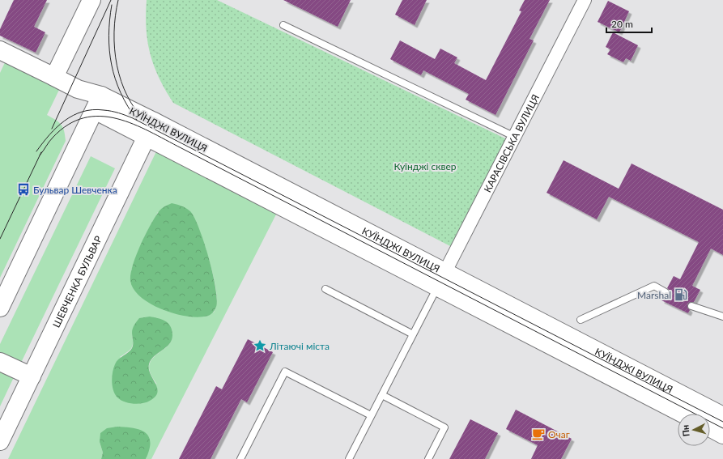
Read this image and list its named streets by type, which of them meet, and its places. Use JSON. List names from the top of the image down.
{
  "streets": {
    "main road": ["КУЇНДЖІ ВУЛИЦЯ", "ШЕВЧЕНКА БУЛЬВАР"],
    "street": ["КАРАСІВСЬКА ВУЛИЦЯ"]
  },
  "crossings": [
    ["КУЇНДЖІ ВУЛИЦЯ", "КАРАСІВСЬКА ВУЛИЦЯ"],
    ["КУЇНДЖІ ВУЛИЦЯ", "ШЕВЧЕНКА БУЛЬВАР"]
  ],
  "parks": ["Куїнджі сквер"],
  "places": {
    "bus stop": ["Бульвар Шевченка"],
    "fuel station": ["Marshal"],
    "place": ["Літаючі міста"],
    "cafe": ["Очаг"]
  },
  "scale_bar": "20 m",
  "north": "left"
}
